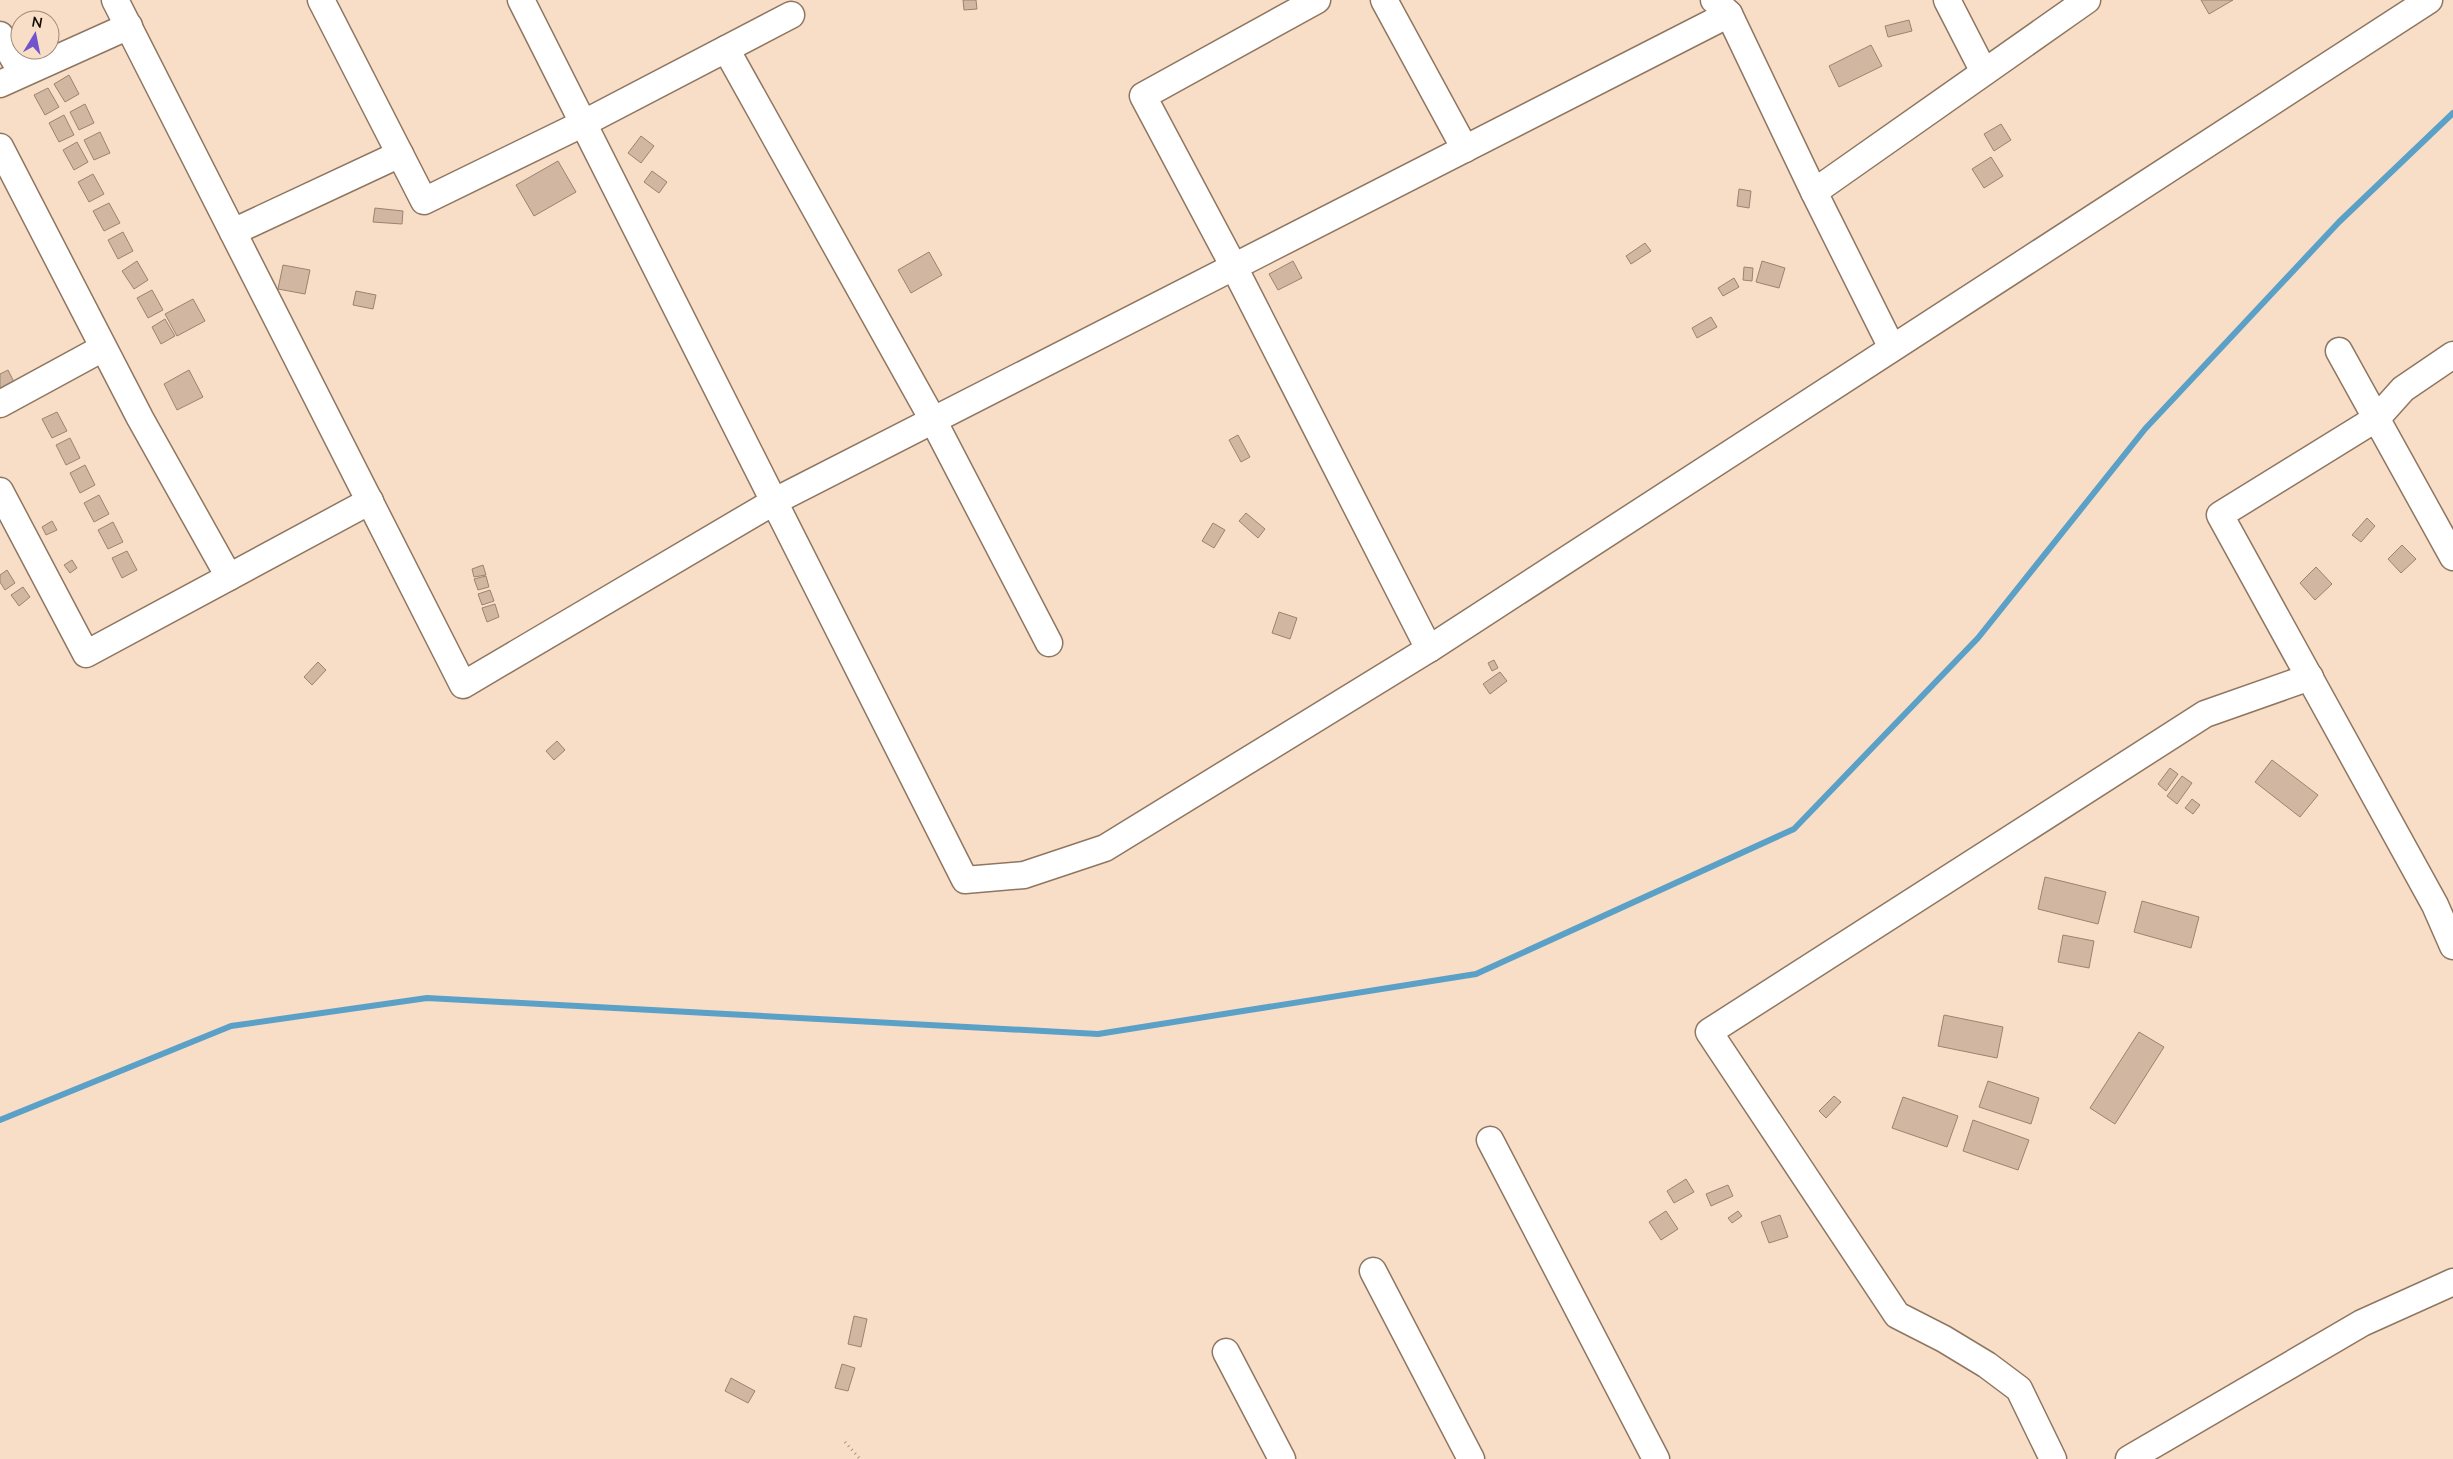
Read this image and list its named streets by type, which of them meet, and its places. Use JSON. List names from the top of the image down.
{
  "north": "top"
}
